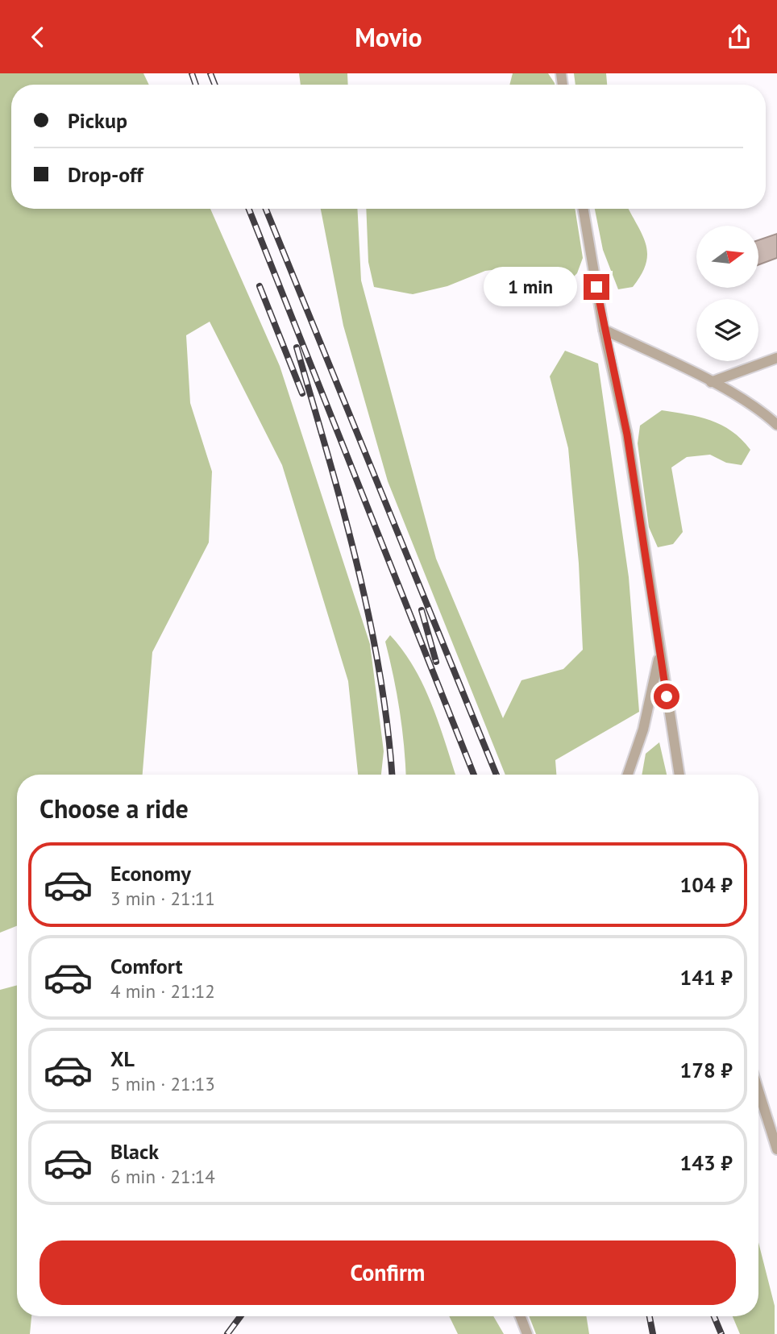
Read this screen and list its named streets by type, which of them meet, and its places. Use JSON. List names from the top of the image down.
{
  "north": "right",
  "page": {
    "header": "Movio",
    "banner": ["Pickup", "Drop-off"],
    "bubble": "1 min",
    "heading": "Choose a ride",
    "list": [
      {
        "name": "Economy",
        "note": "3 min · 21:11",
        "value": "104 ₽"
      },
      {
        "name": "Comfort",
        "note": "4 min · 21:12",
        "value": "141 ₽"
      },
      {
        "name": "XL",
        "note": "5 min · 21:13",
        "value": "178 ₽"
      },
      {
        "name": "Black",
        "note": "6 min · 21:14",
        "value": "143 ₽"
      }
    ],
    "buttons": "Confirm"
  }
}
